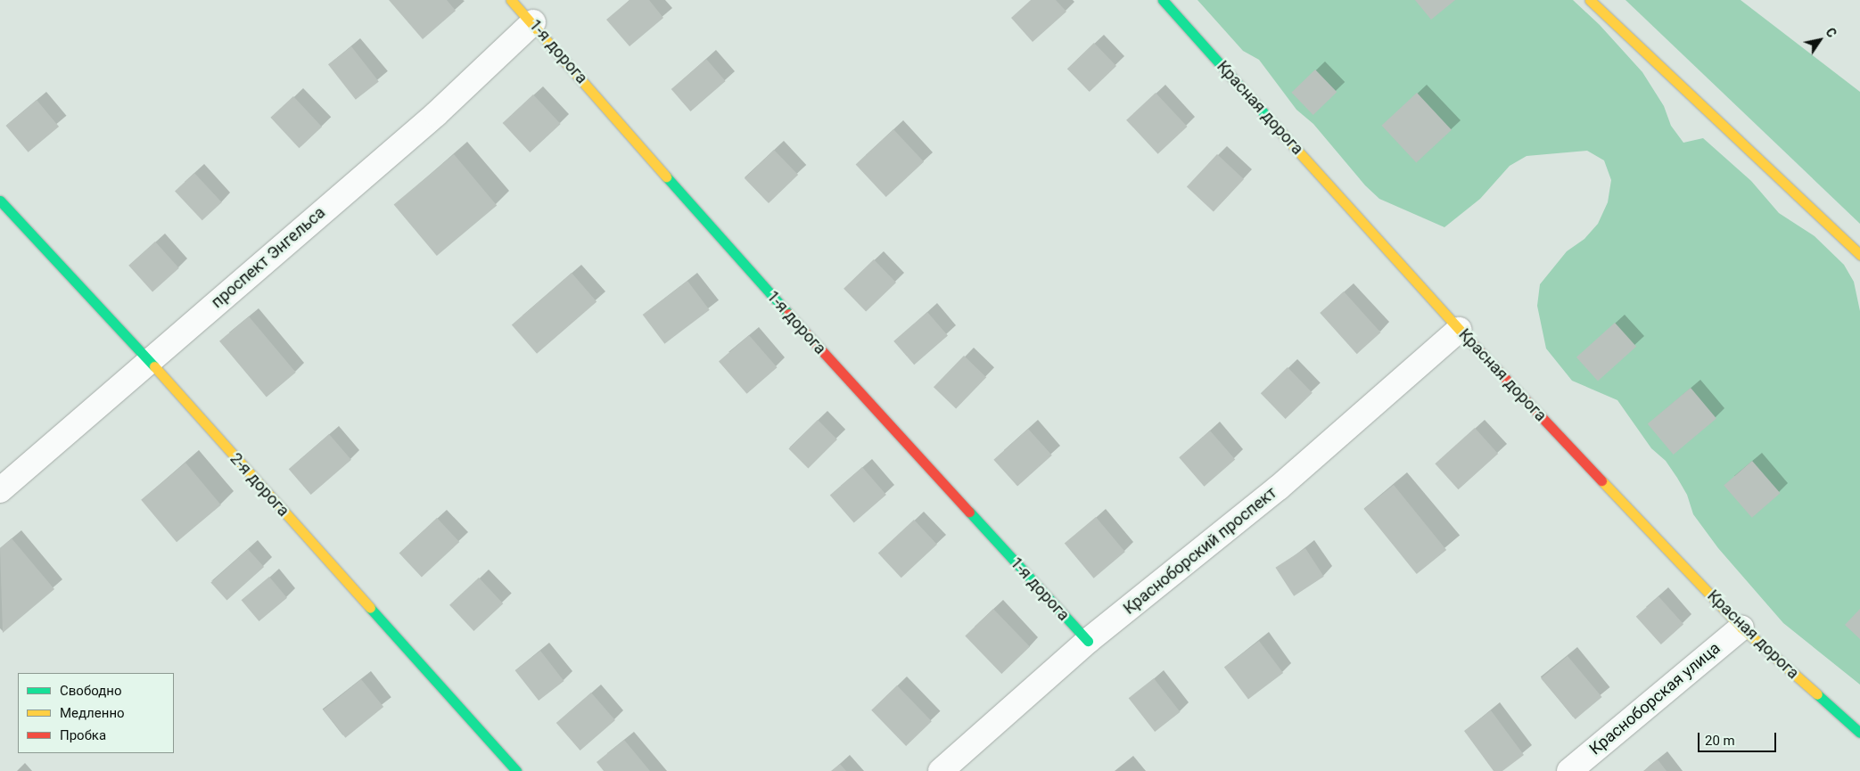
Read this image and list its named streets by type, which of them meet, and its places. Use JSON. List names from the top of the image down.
{
  "streets": {
    "street": [
      "1-я дорога",
      "Красная дорога",
      "проспект Энгельса",
      "2-я дорога",
      "Красноборский проспект",
      "Красноборская улица"
    ]
  },
  "crossings": [
    ["1-я дорога", "проспект Энгельса"],
    ["1-я дорога", "Красноборский проспект"],
    ["Красная дорога", "Красноборский проспект"],
    ["Красная дорога", "Красноборская улица"],
    ["проспект Энгельса", "2-я дорога"]
  ],
  "legend": ["Свободно", "Медленно", "Пробка"],
  "scale_bar": "20 m",
  "north": "top right"
}
